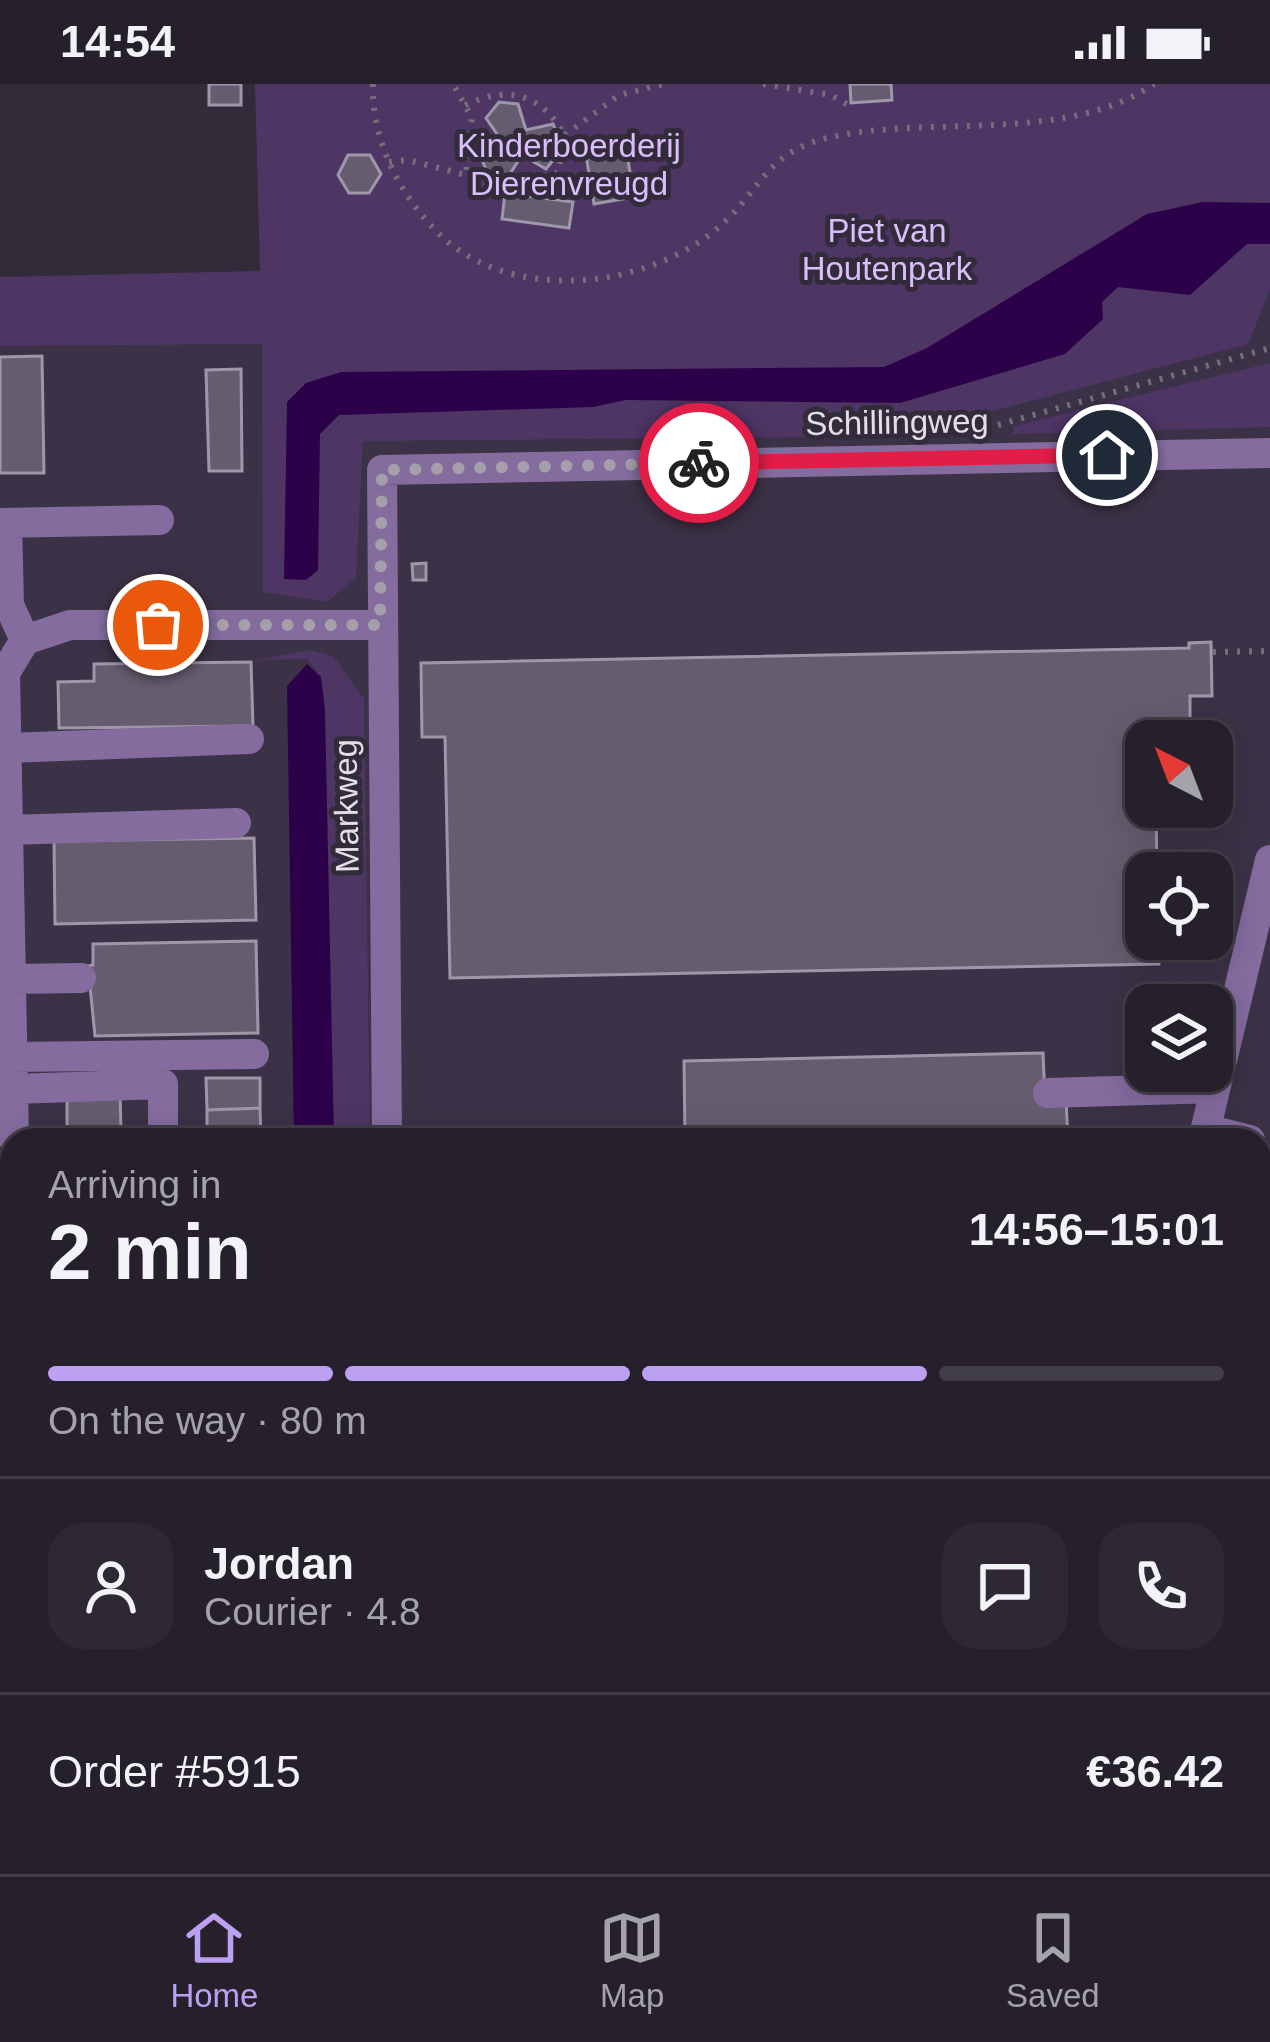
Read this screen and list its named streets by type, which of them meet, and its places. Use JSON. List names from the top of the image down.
{
  "streets": {
    "street": ["Schillingweg", "Markweg"]
  },
  "crossings": [
    ["Schillingweg", "Markweg"]
  ],
  "parks": ["Kinderboerderij Dierenvreugd", "Piet van Houtenpark"],
  "north": "top left",
  "page": {
    "status": "14:54",
    "heading": ["2 min", "Arriving in", "14:56–15:01"],
    "panel": [
      "Jordan",
      "Courier · 4.8",
      "Order #5915",
      "€36.42"
    ],
    "bar": "On the way · 80 m",
    "tabs": ["Home", "Map", "Saved"]
  }
}
